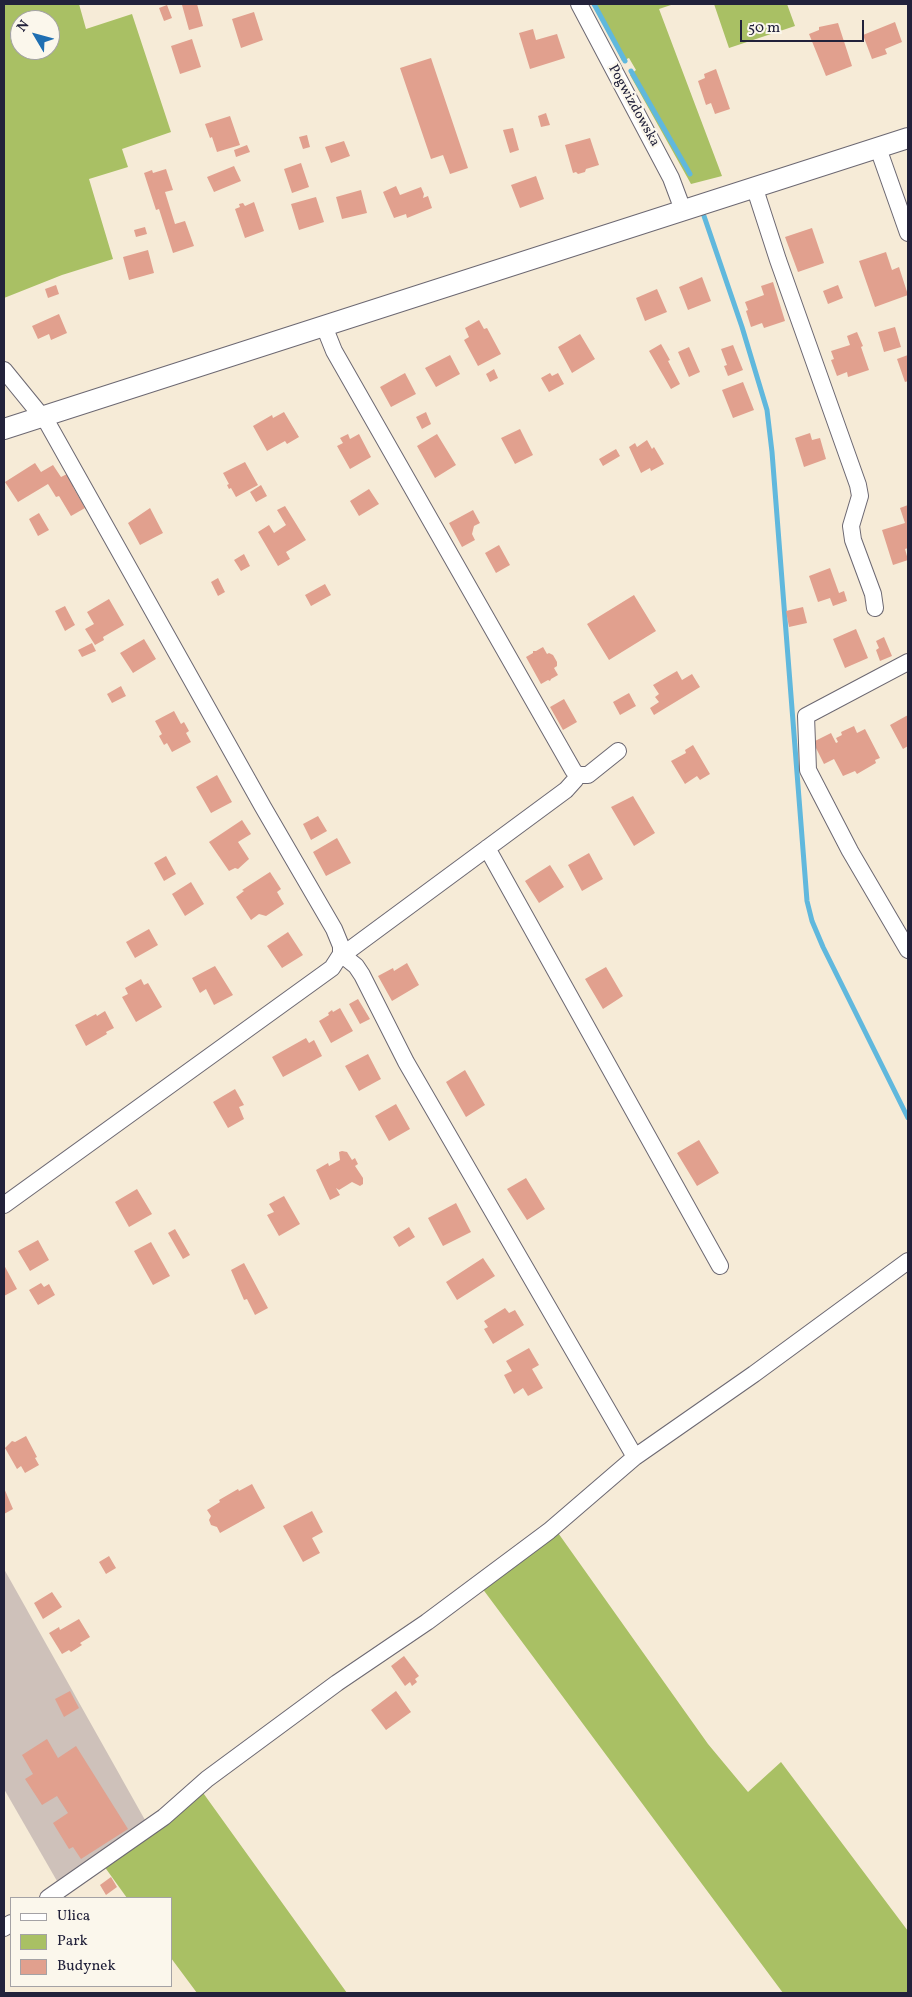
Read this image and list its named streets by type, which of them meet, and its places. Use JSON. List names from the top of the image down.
{
  "streets": {
    "street": ["Pogwizdowska"]
  },
  "legend": ["Ulica", "Park", "Budynek"],
  "scale_bar": "50 m",
  "north": "top left"
}
